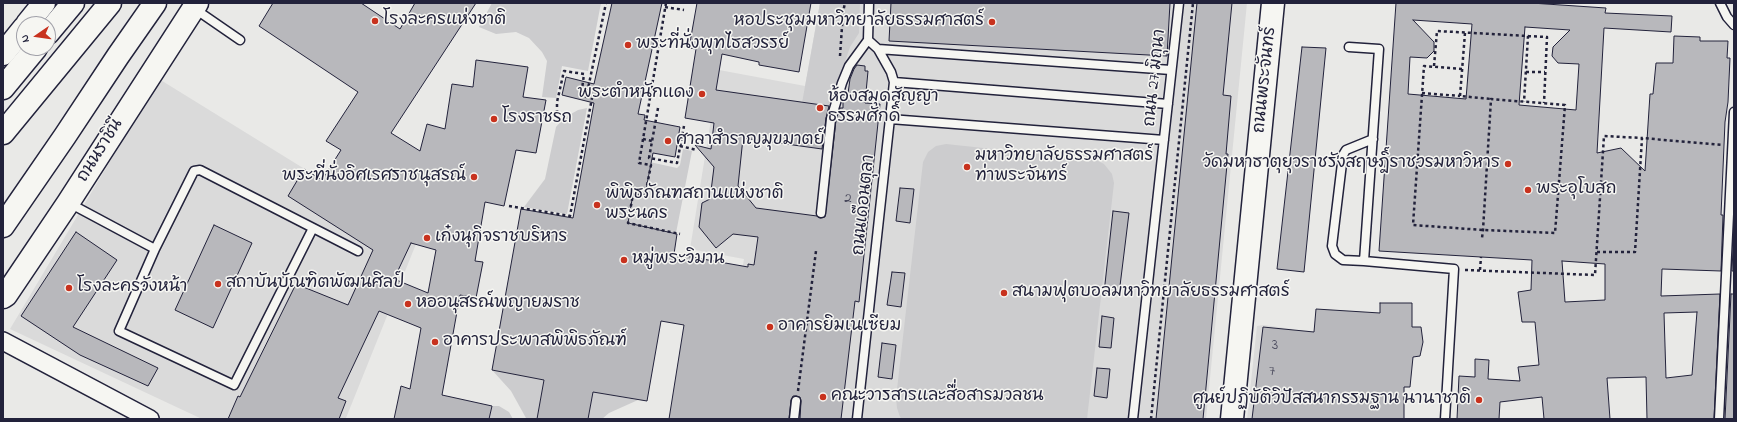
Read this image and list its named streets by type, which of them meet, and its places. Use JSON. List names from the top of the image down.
{
  "streets": {
    "street": ["ถนนพระจันทร์", "ถนนราชินี"],
    "lane": ["ถนน 27 มิถุนา", "ถนนเดือนตุลา"]
  },
  "places": [
    "โรงละครแห่งชาติ",
    "หอประชุมมหาวิทยาลัยธรรมศาสตร์",
    "พระที่นั่งพุทไธสวรรย์",
    "พระตำหนักแดง",
    "ห้องสมุดสัญญา ธรรมศักดิ์",
    "โรงราชรถ",
    "ศาลาสำราญมุขมาตย์",
    "วัดมหาธาตุยุวราชรังสฤษฎิ์ราชวรมหาวิหาร",
    "มหาวิทยาลัยธรรมศาสตร์ ท่าพระจันทร์",
    "พระที่นั่งอิศเรศราชนุสรณ์",
    "พระอุโบสถ",
    "พิพิธภัณฑสถานแห่งชาติ พระนคร",
    "เก๋งนุกิจราชบริหาร",
    "หมู่พระวิมาน",
    "สถาบันบัณฑิตพัฒนศิลป์",
    "โรงละครวังหน้า",
    "สนามฟุตบอลมหาวิทยาลัยธรรมศาสตร์",
    "หออนุสรณ์พญายมราช",
    "อาคารยิมเนเซียม",
    "อาคารประพาสพิพิธภัณฑ์",
    "คณะวารสารและสื่อสารมวลชน",
    "ศูนย์ปฏิบัติวิปัสสนากรรมฐาน นานาชาติ"
  ],
  "house_numbers": ["2", "3", "7"],
  "north": "left"
}
